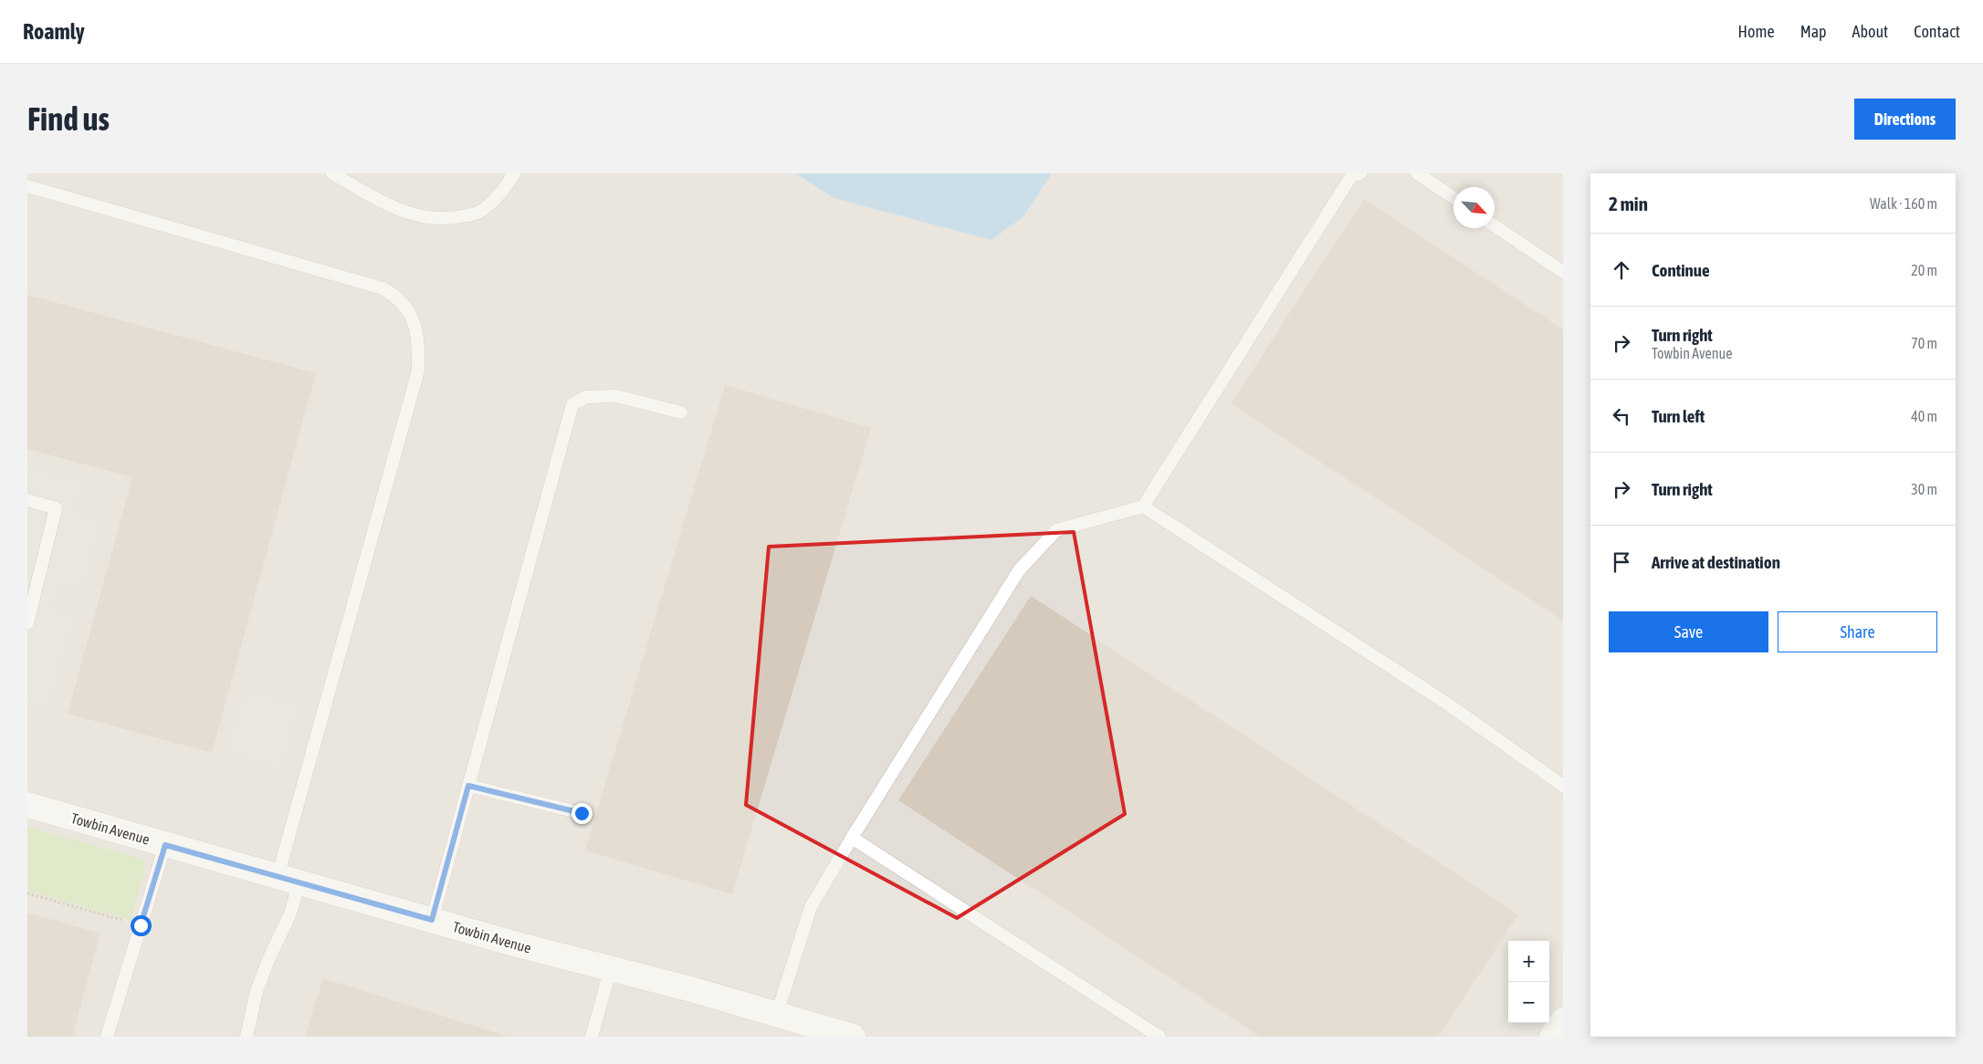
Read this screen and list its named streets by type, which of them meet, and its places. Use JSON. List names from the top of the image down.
{
  "streets": {
    "street": ["Towbin Avenue"]
  },
  "north": "bottom right",
  "page": {
    "header": "Roamly",
    "nav": [
      "Home",
      "Map",
      "About",
      "Contact"
    ],
    "buttons": [
      "Directions",
      ["Save", "Share"]
    ],
    "title": "Find us",
    "heading": ["2 min", "Walk · 160 m"],
    "list": [
      ["Continue", "20 m"],
      ["Turn right", "Towbin Avenue", "70 m"],
      ["Turn left", "40 m"],
      ["Turn right", "30 m"],
      "Arrive at destination"
    ],
    "map_buttons": ["+", "−"]
  }
}
